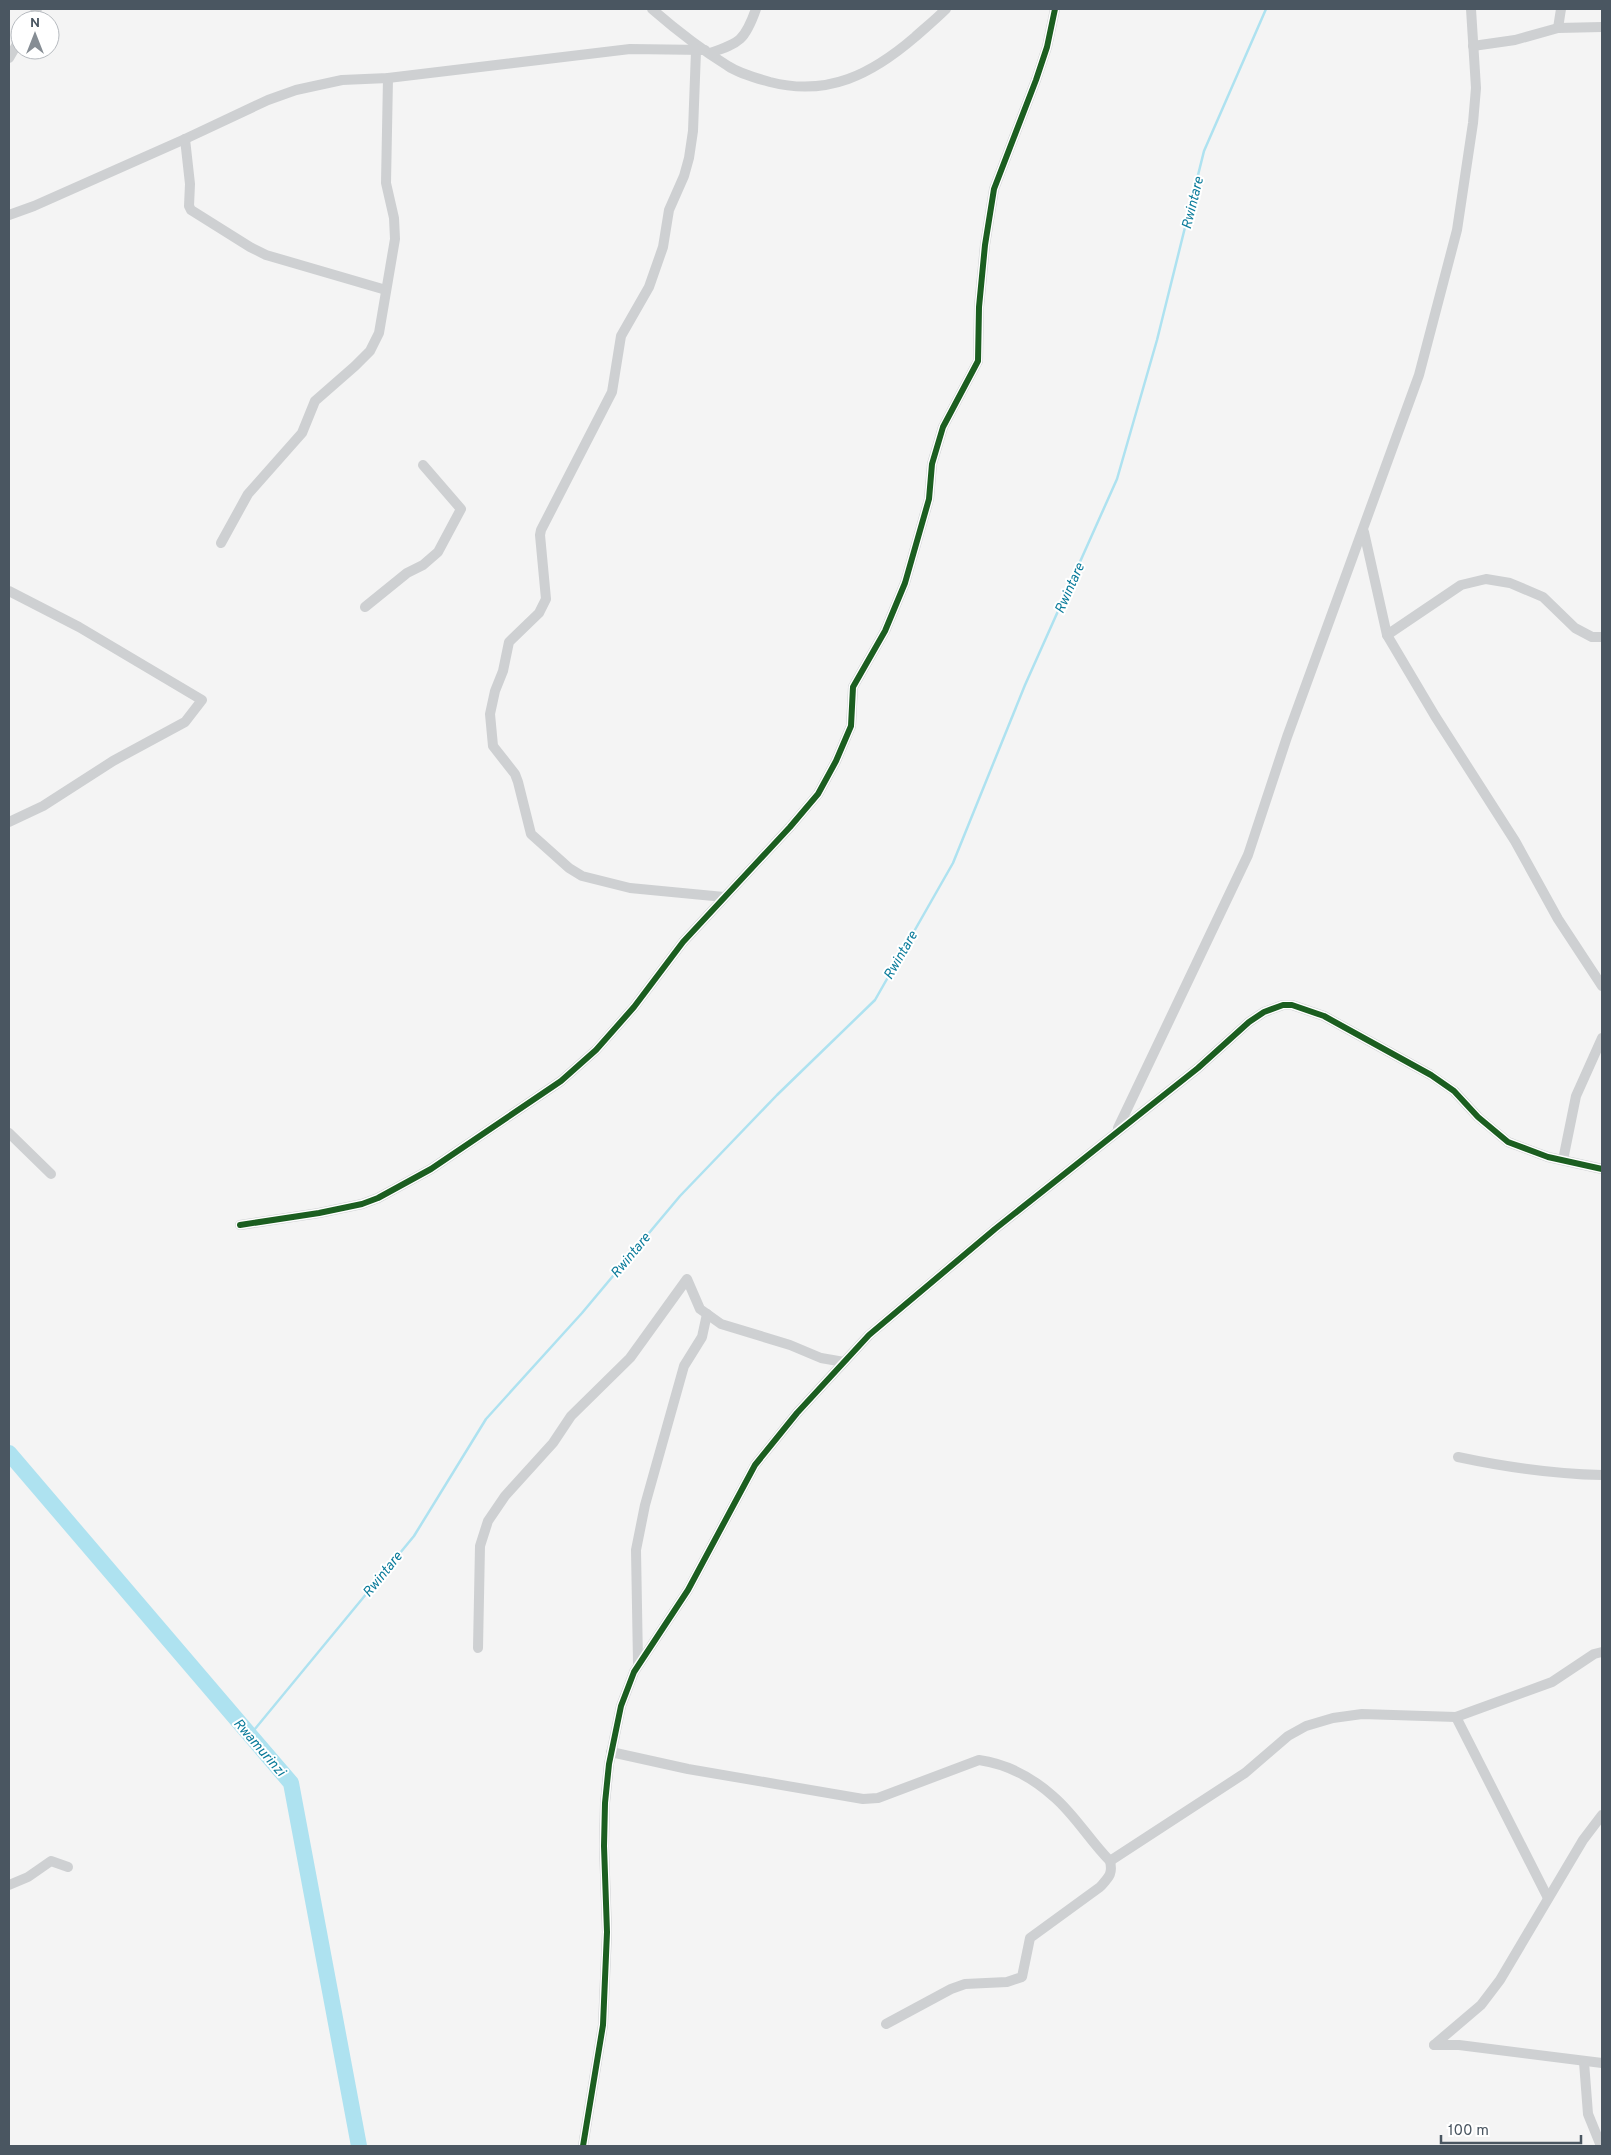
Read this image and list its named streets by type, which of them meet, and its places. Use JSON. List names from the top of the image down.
{
  "water": ["Rwintare", "Rwamurinzi"],
  "scale_bar": "100 m",
  "north": "top"
}
